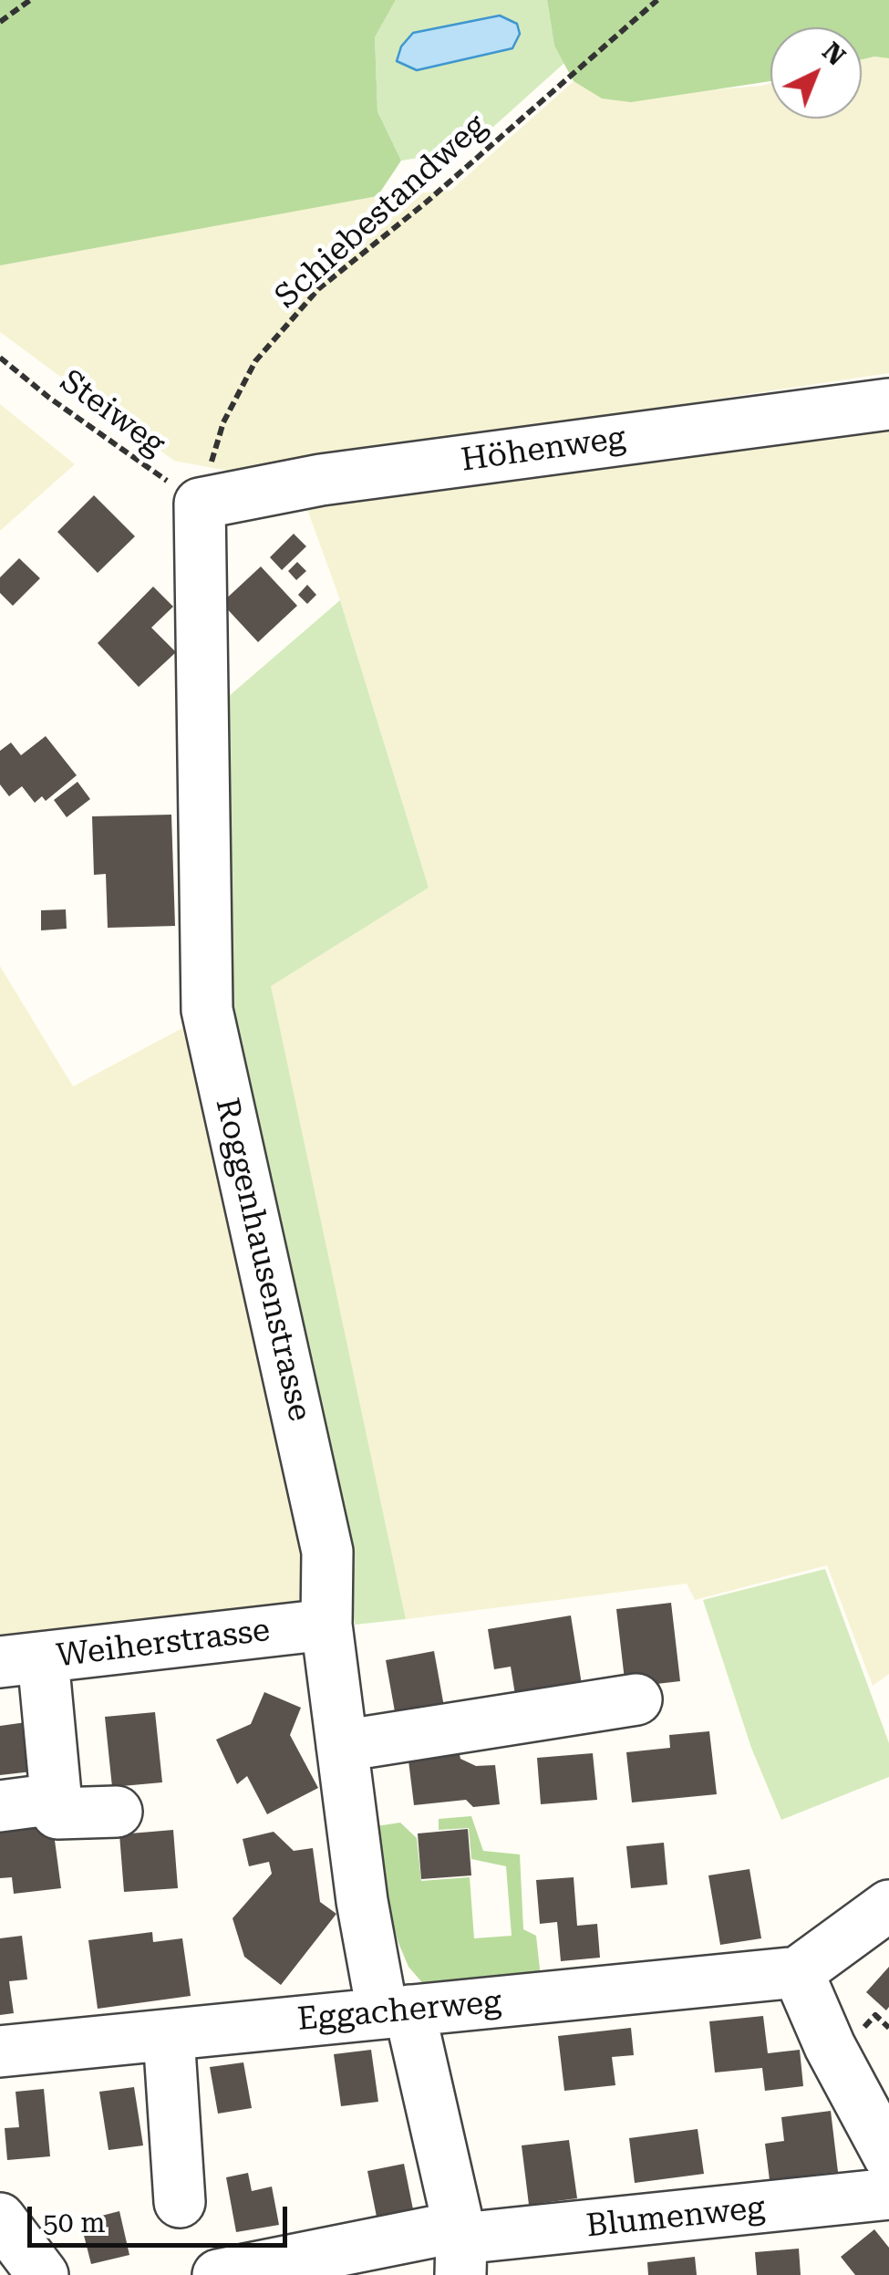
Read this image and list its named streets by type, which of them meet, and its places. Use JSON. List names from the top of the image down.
{
  "streets": {
    "street": [
      "Höhenweg",
      "Roggenhausenstrasse",
      "Weiherstrasse",
      "Eggacherweg",
      "Blumenweg"
    ],
    "path": ["Schiebestandweg", "Steiweg"]
  },
  "crossings": [
    ["Schiebestandweg", "Steiweg"],
    ["Schiebestandweg", "Höhenweg"],
    ["Schiebestandweg", "Roggenhausenstrasse"],
    ["Steiweg", "Höhenweg"],
    ["Steiweg", "Roggenhausenstrasse"],
    ["Höhenweg", "Roggenhausenstrasse"],
    ["Roggenhausenstrasse", "Weiherstrasse"],
    ["Roggenhausenstrasse", "Eggacherweg"],
    ["Roggenhausenstrasse", "Blumenweg"]
  ],
  "scale_bar": "50 m",
  "north": "top right"
}
